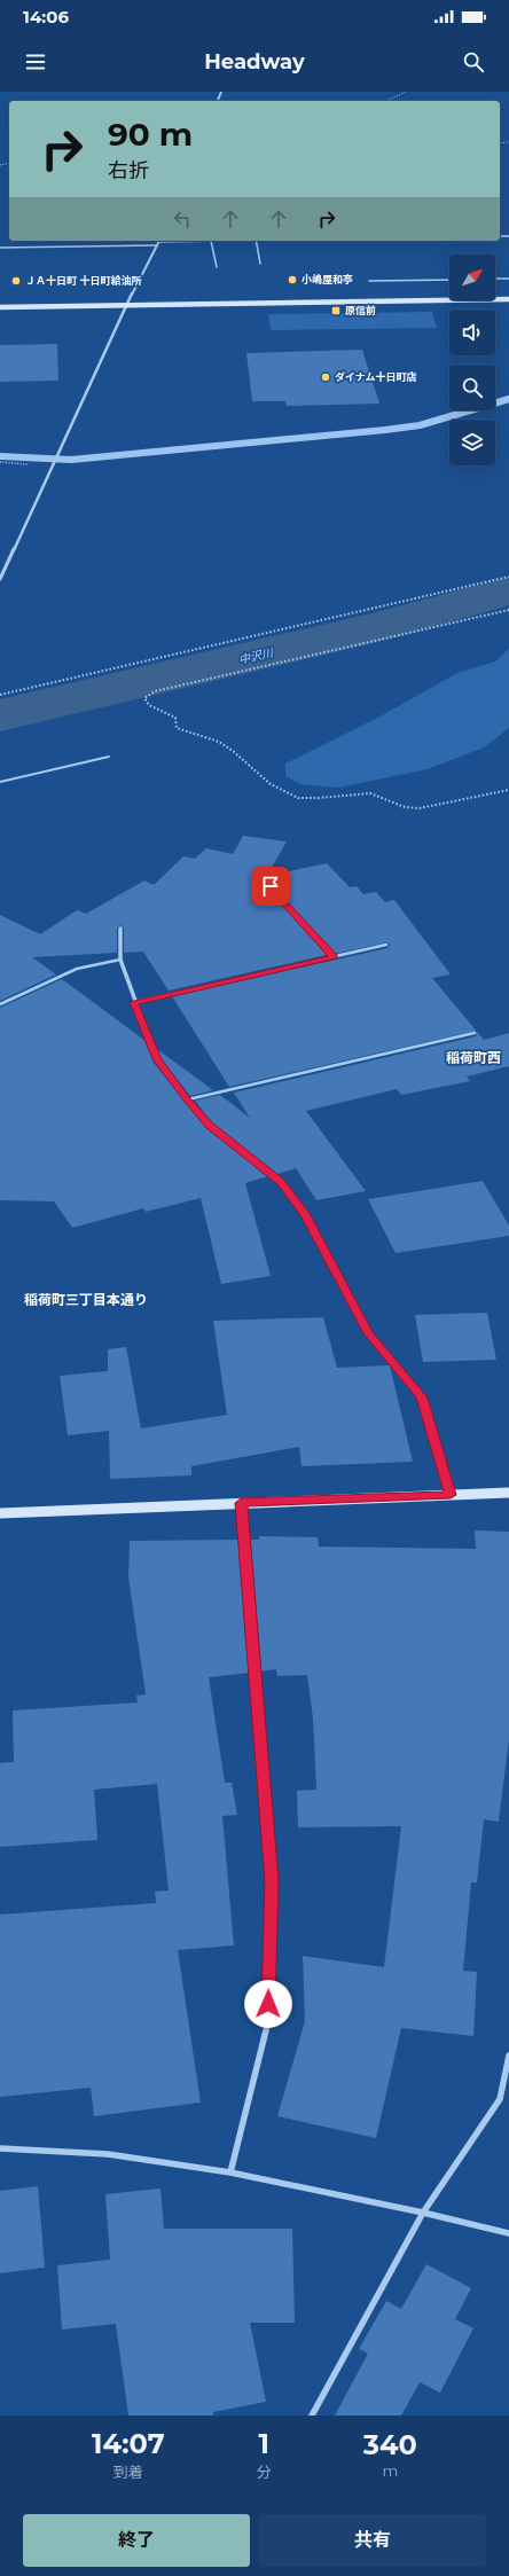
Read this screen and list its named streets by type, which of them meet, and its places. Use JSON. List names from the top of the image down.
{
  "districts": ["稲荷町西", "稲荷町三丁目本通り"],
  "water": ["中沢川"],
  "places": {
    "other": ["小嶋屋和亭", "ＪＡ十日町 十日町給油所", "ダイナム十日町店"],
    "transit": ["原信前"]
  },
  "north": "top right",
  "page": {
    "status": "14:06",
    "header": "Headway",
    "turn": ["90 m", "右折"],
    "eta": [
      "14:07",
      "到着",
      "1",
      "分",
      "340",
      "m"
    ],
    "buttons": ["終了", "共有"]
  }
}
